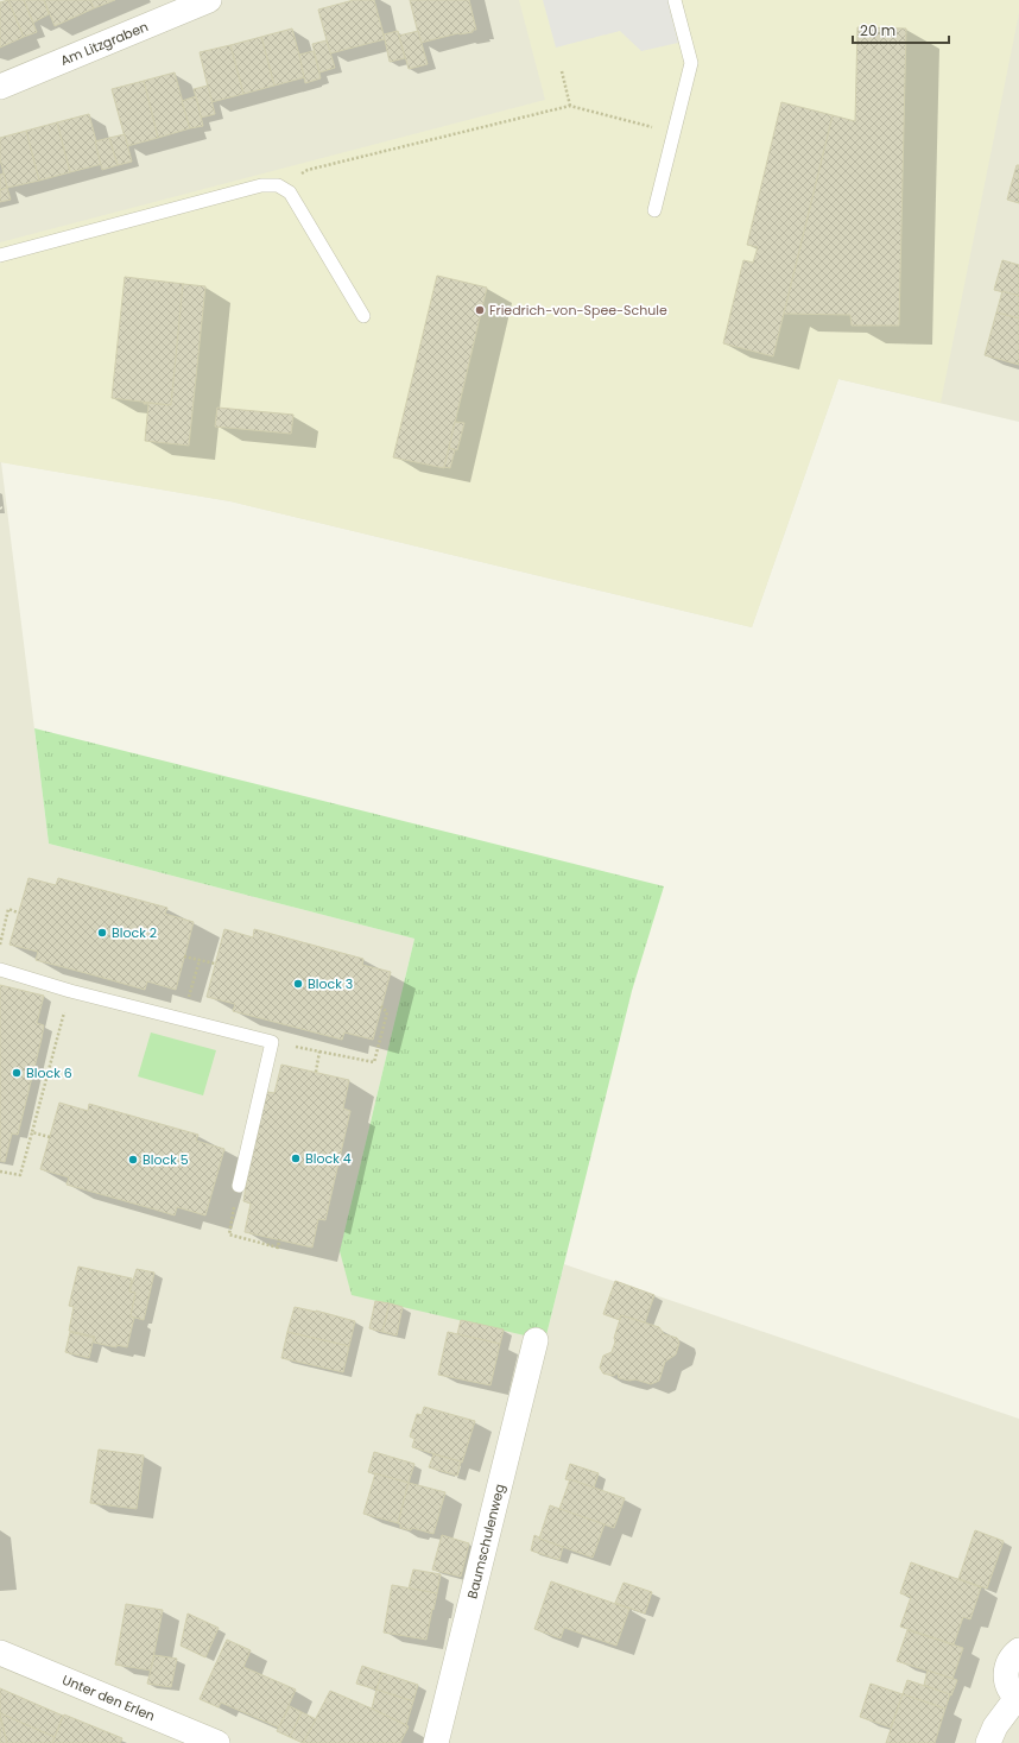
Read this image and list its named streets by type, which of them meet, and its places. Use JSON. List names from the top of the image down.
{
  "streets": {
    "street": ["Am Litzgraben", "Baumschulenweg", "Unter den Erlen"]
  },
  "places": [
    "Friedrich-von-Spee-Schule",
    "Block 2",
    "Block 3",
    "Block 6",
    "Block 4",
    "Block 5"
  ],
  "scale_bar": "20 m"
}
